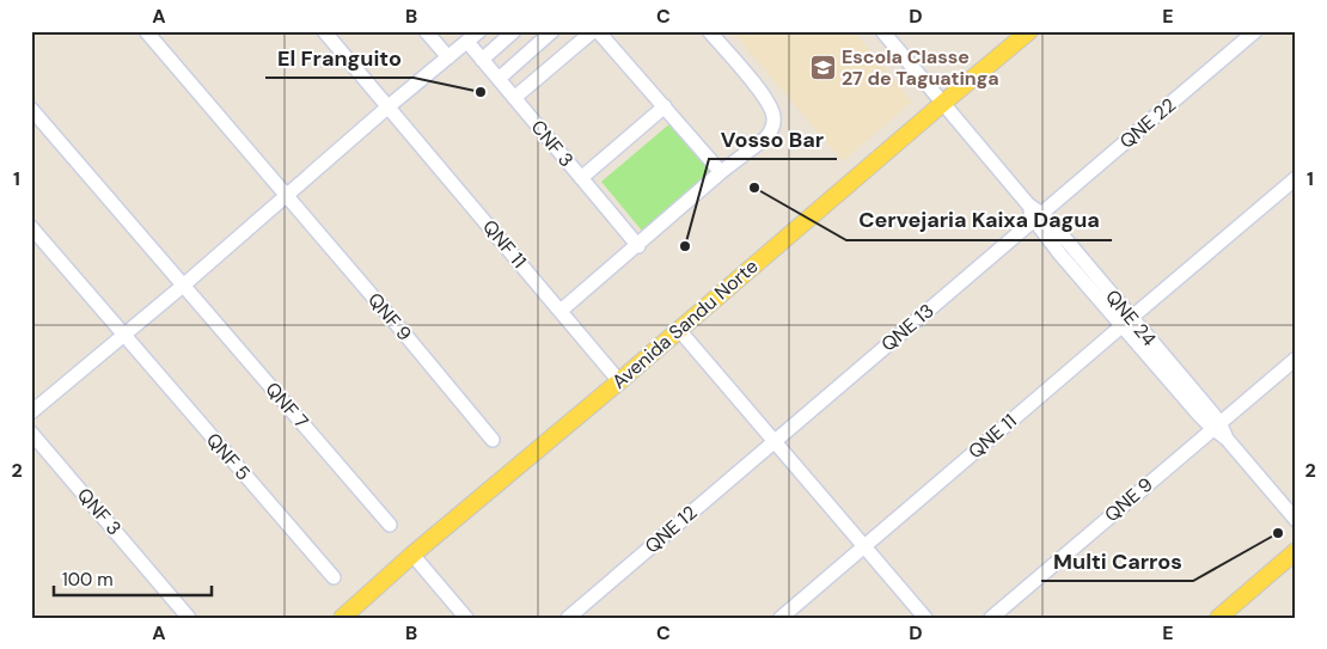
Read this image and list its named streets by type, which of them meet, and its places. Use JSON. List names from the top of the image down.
{
  "streets": {
    "main road": ["Avenida Sandu Norte"],
    "street": [
      "QNE 22",
      "CNF 3",
      "QNF 11",
      "QNF 9",
      "QNE 24",
      "QNE 13",
      "QNF 7",
      "QNE 11",
      "QNF 5",
      "QNE 9",
      "QNF 3",
      "QNE 12"
    ]
  },
  "crossings": [
    ["QNE 22", "QNE 24"],
    ["QNE 22", "QNE 13"],
    ["QNF 11", "Avenida Sandu Norte"],
    ["QNE 24", "Avenida Sandu Norte"],
    ["QNE 24", "QNE 13"],
    ["QNE 24", "QNE 11"],
    ["QNE 24", "QNE 9"],
    ["QNE 13", "QNE 12"]
  ],
  "places": {
    "school or university": ["Escola Classe 27 de Taguatinga"],
    "other": [
      "El Franguito",
      "Cervejaria Kaixa Dagua",
      "Vosso Bar",
      "Multi Carros"
    ]
  },
  "scale_bar": "100 m",
  "grid": {
    "columns": [
      "A",
      "B",
      "C",
      "D",
      "E"
    ],
    "rows": ["1", "2"]
  }
}
